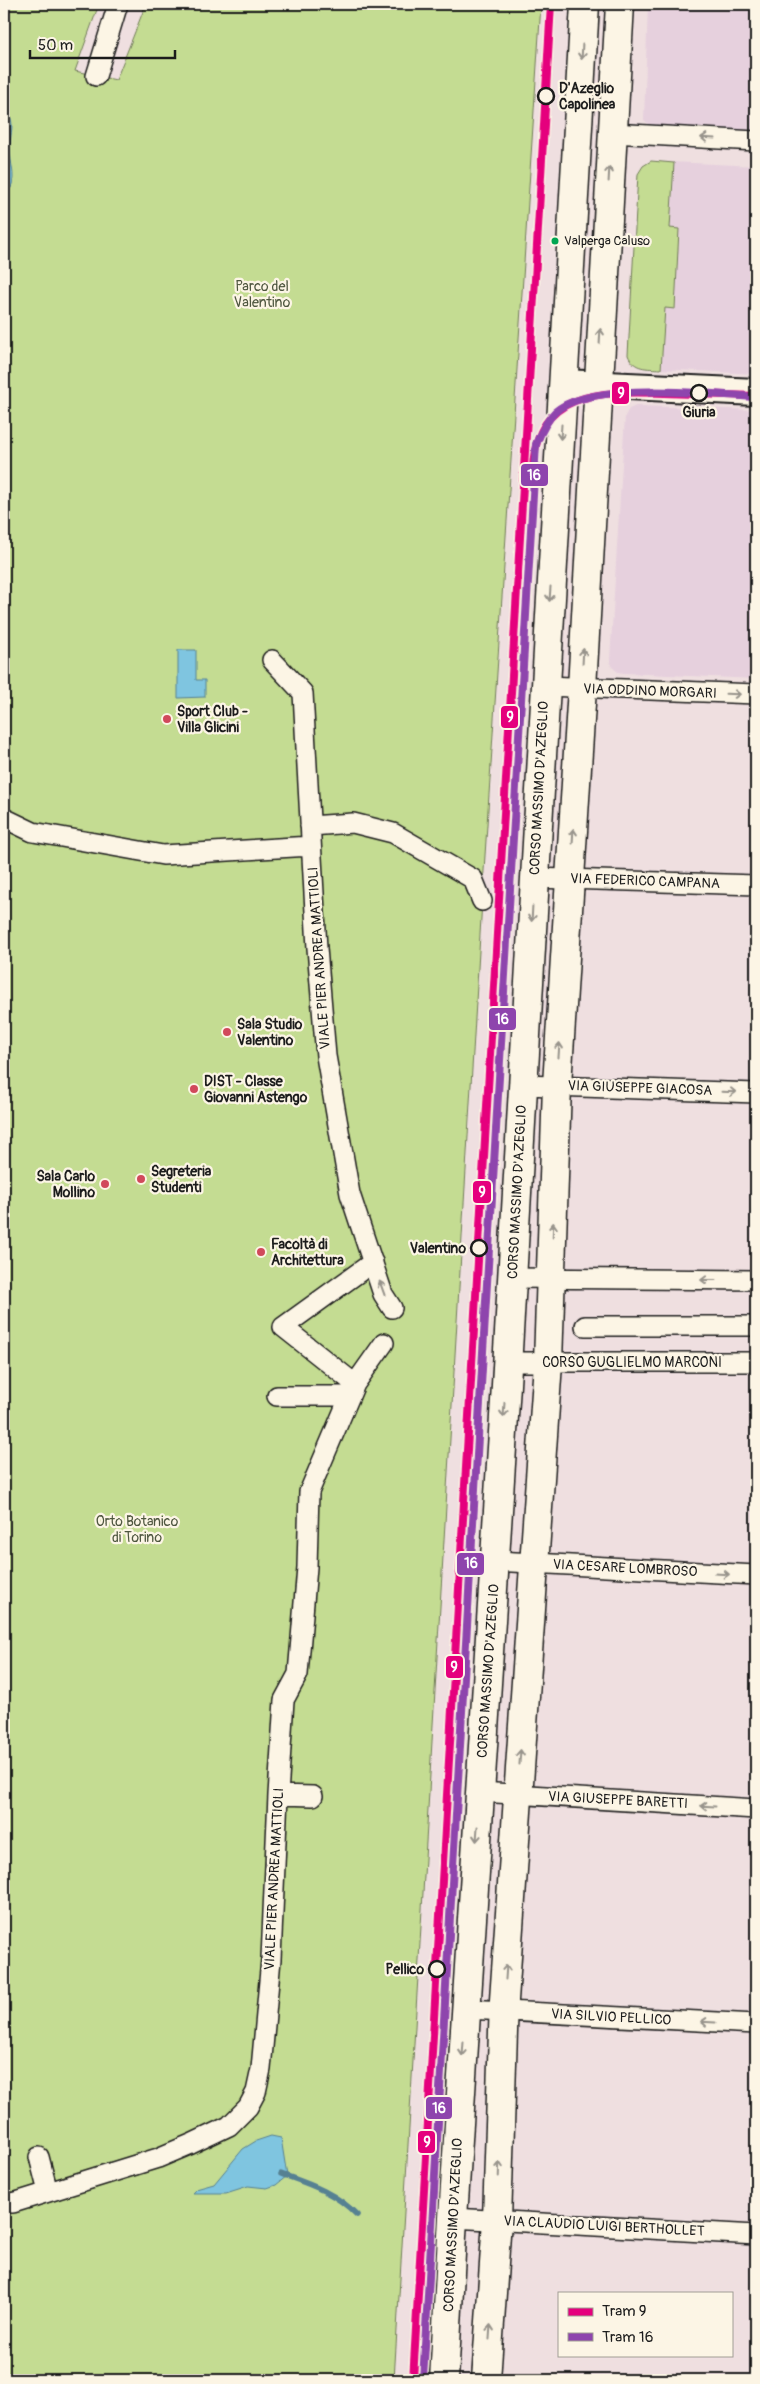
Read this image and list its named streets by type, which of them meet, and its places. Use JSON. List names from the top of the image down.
{
  "streets": {
    "main road": ["CORSO MASSIMO D'AZEGLIO"],
    "street": [
      "VIA ODDINO MORGARI",
      "VIA FEDERICO CAMPANA",
      "VIALE PIER ANDREA MATTIOLI",
      "VIA GIUSEPPE GIACOSA",
      "CORSO GUGLIELMO MARCONI",
      "VIA CESARE LOMBROSO",
      "VIA GIUSEPPE BARETTI",
      "VIA SILVIO PELLICO",
      "VIA CLAUDIO LUIGI BERTHOLLET"
    ]
  },
  "crossings": [
    ["VIA ODDINO MORGARI", "CORSO MASSIMO D'AZEGLIO"],
    ["CORSO MASSIMO D'AZEGLIO", "VIA FEDERICO CAMPANA"],
    ["CORSO MASSIMO D'AZEGLIO", "VIA GIUSEPPE GIACOSA"],
    ["CORSO MASSIMO D'AZEGLIO", "CORSO GUGLIELMO MARCONI"],
    ["CORSO MASSIMO D'AZEGLIO", "VIA CESARE LOMBROSO"],
    ["CORSO MASSIMO D'AZEGLIO", "VIA GIUSEPPE BARETTI"],
    ["CORSO MASSIMO D'AZEGLIO", "VIA SILVIO PELLICO"],
    ["CORSO MASSIMO D'AZEGLIO", "VIA CLAUDIO LUIGI BERTHOLLET"]
  ],
  "one_way": [
    "VIA ODDINO MORGARI",
    "VIA GIUSEPPE GIACOSA",
    "VIA CESARE LOMBROSO",
    "VIA GIUSEPPE BARETTI",
    "VIA SILVIO PELLICO"
  ],
  "parks": ["Parco del Valentino", "Orto Botanico di Torino"],
  "places": [
    "D'Azeglio Capolinea",
    "Valperga Caluso",
    "Giuria",
    "Sport Club - Villa Glicini",
    "Sala Studio Valentino",
    "DIST - Classe Giovanni Astengo",
    "Segreteria Studenti",
    "Sala Carlo Mollino",
    "Valentino",
    "Facoltà di Architettura",
    "Pellico"
  ],
  "lines": ["tram line 9", "tram line 16"],
  "legend": ["Tram 9", "Tram 16"],
  "scale_bar": "50 m"
}
